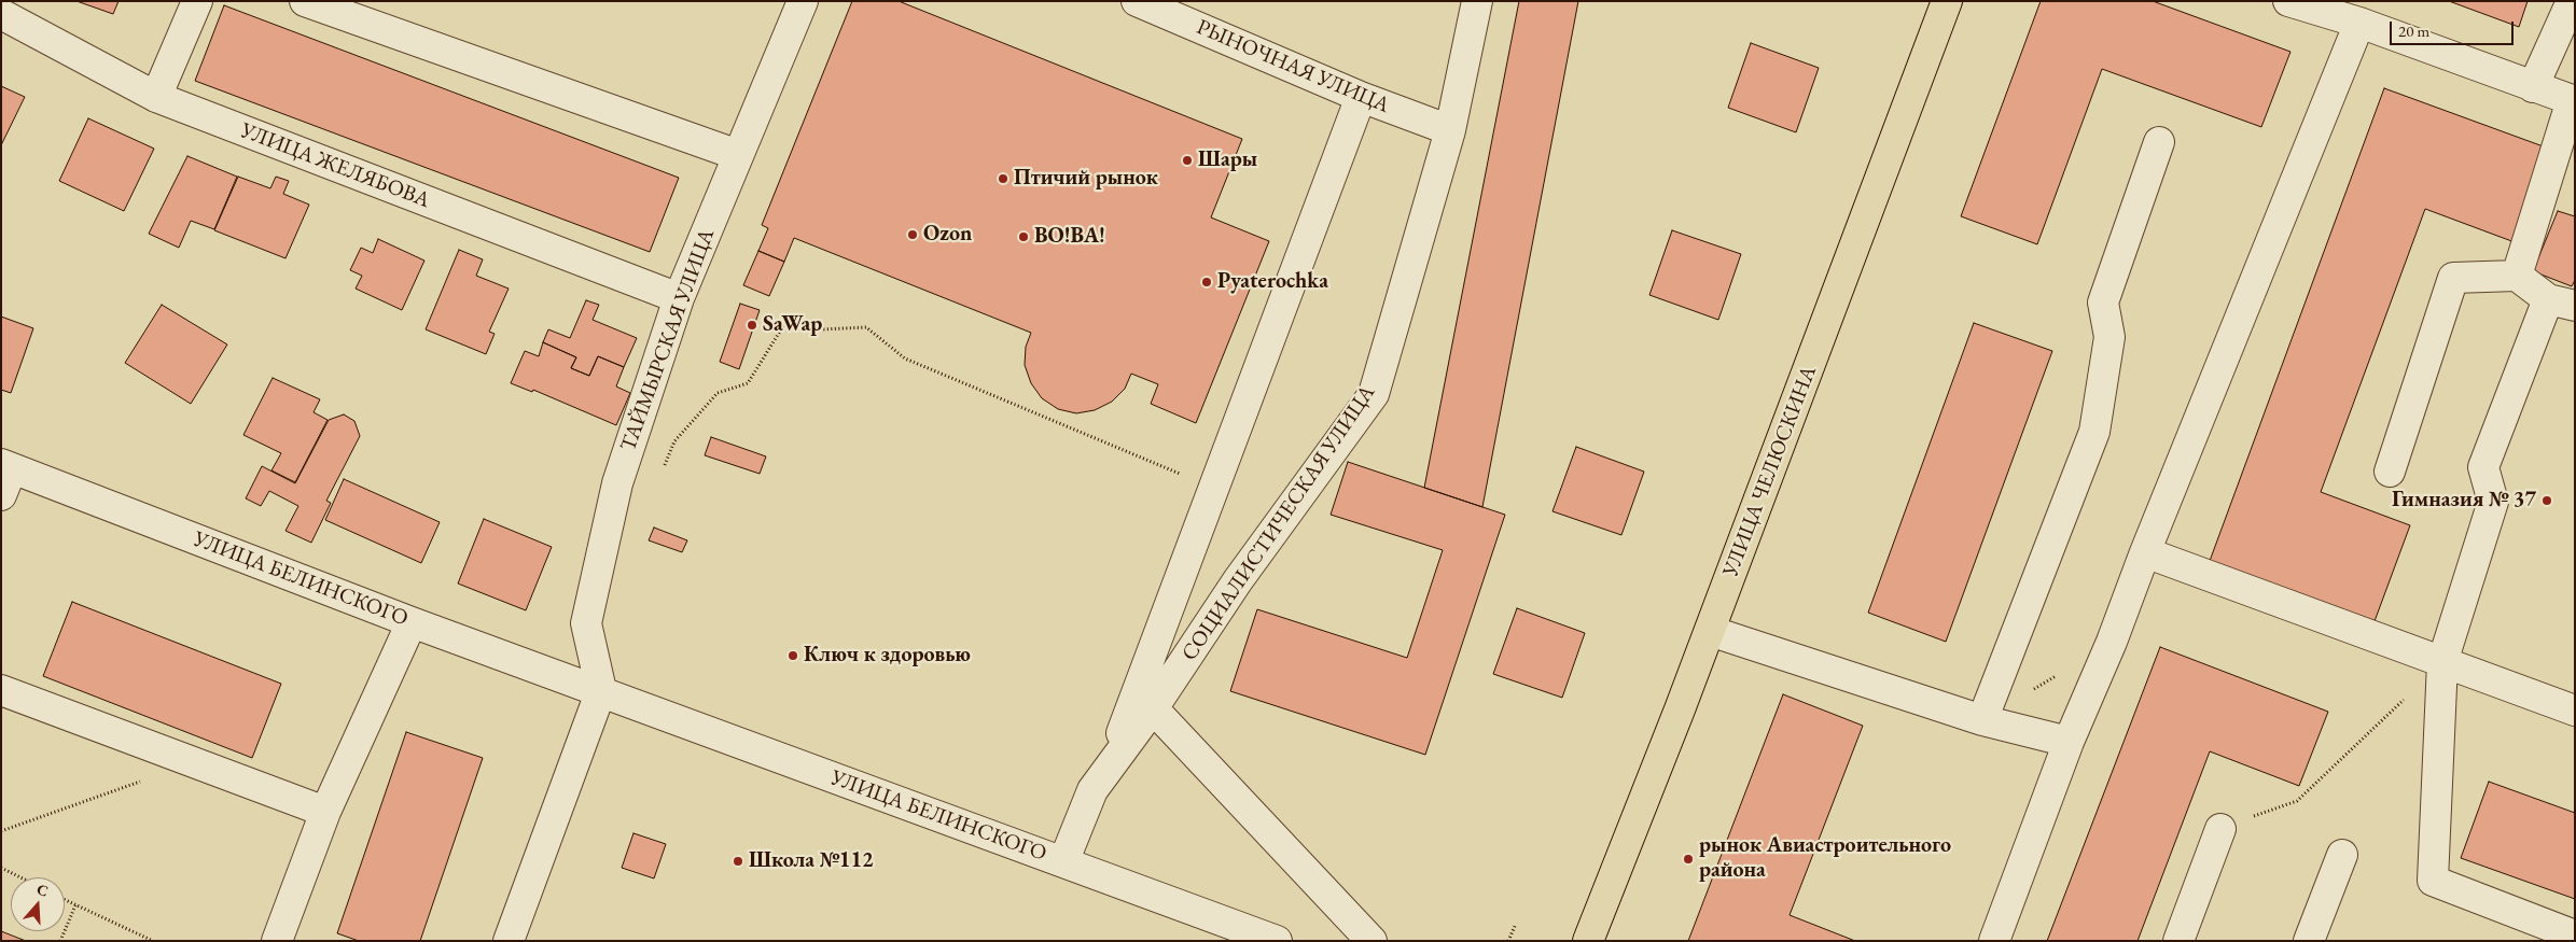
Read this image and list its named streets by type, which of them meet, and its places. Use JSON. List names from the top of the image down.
{
  "streets": {
    "main road": ["УЛИЦА ЧЕЛЮСКИНА"],
    "street": [
      "РЫНОЧНАЯ УЛИЦА",
      "УЛИЦА ЖЕЛЯБОВА",
      "ТАЙМЫРСКАЯ УЛИЦА",
      "СОЦИАЛИСТИЧЕСКАЯ УЛИЦА",
      "УЛИЦА БЕЛИНСКОГО"
    ]
  },
  "crossings": [
    ["РЫНОЧНАЯ УЛИЦА", "СОЦИАЛИСТИЧЕСКАЯ УЛИЦА"],
    ["УЛИЦА ЖЕЛЯБОВА", "ТАЙМЫРСКАЯ УЛИЦА"],
    ["ТАЙМЫРСКАЯ УЛИЦА", "УЛИЦА БЕЛИНСКОГО"],
    ["СОЦИАЛИСТИЧЕСКАЯ УЛИЦА", "УЛИЦА БЕЛИНСКОГО"]
  ],
  "places": [
    "Шары",
    "Птичий рынок",
    "Ozon",
    "ВО!ВА!",
    "Pyaterochka",
    "SaWap",
    "Гимназия № 37",
    "Ключ к здоровью",
    "рынок Авиастроительного района",
    "Школа №112"
  ],
  "scale_bar": "20 m",
  "north": "top"
}
